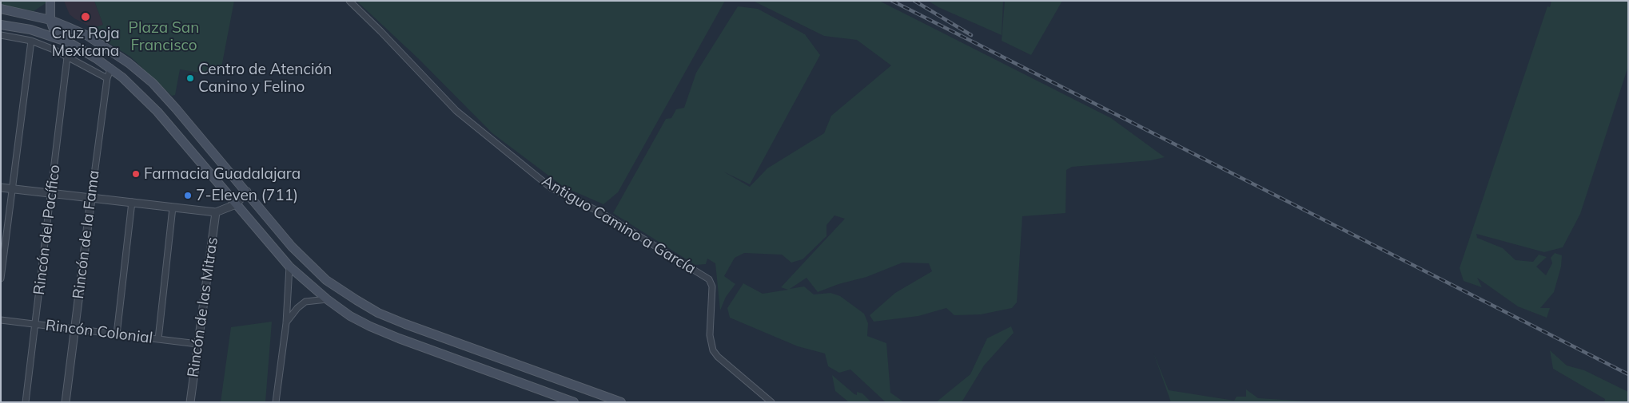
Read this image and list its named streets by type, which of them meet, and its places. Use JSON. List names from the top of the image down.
{
  "streets": {
    "street": [
      "Antiguo Camino a García",
      "Rincón del Pacífico",
      "Rincón de la Fama",
      "Rincón de las Mitras",
      "Rincón Colonial"
    ]
  },
  "crossings": [
    ["Rincón del Pacífico", "Rincón Colonial"],
    ["Rincón de la Fama", "Rincón Colonial"],
    ["Rincón de las Mitras", "Rincón Colonial"]
  ],
  "parks": ["Plaza San Francisco"],
  "places": [
    "Cruz Roja Mexicana",
    "Centro de Atención Canino y Felino",
    "Farmacia Guadalajara",
    "7-Eleven (711)"
  ]
}
